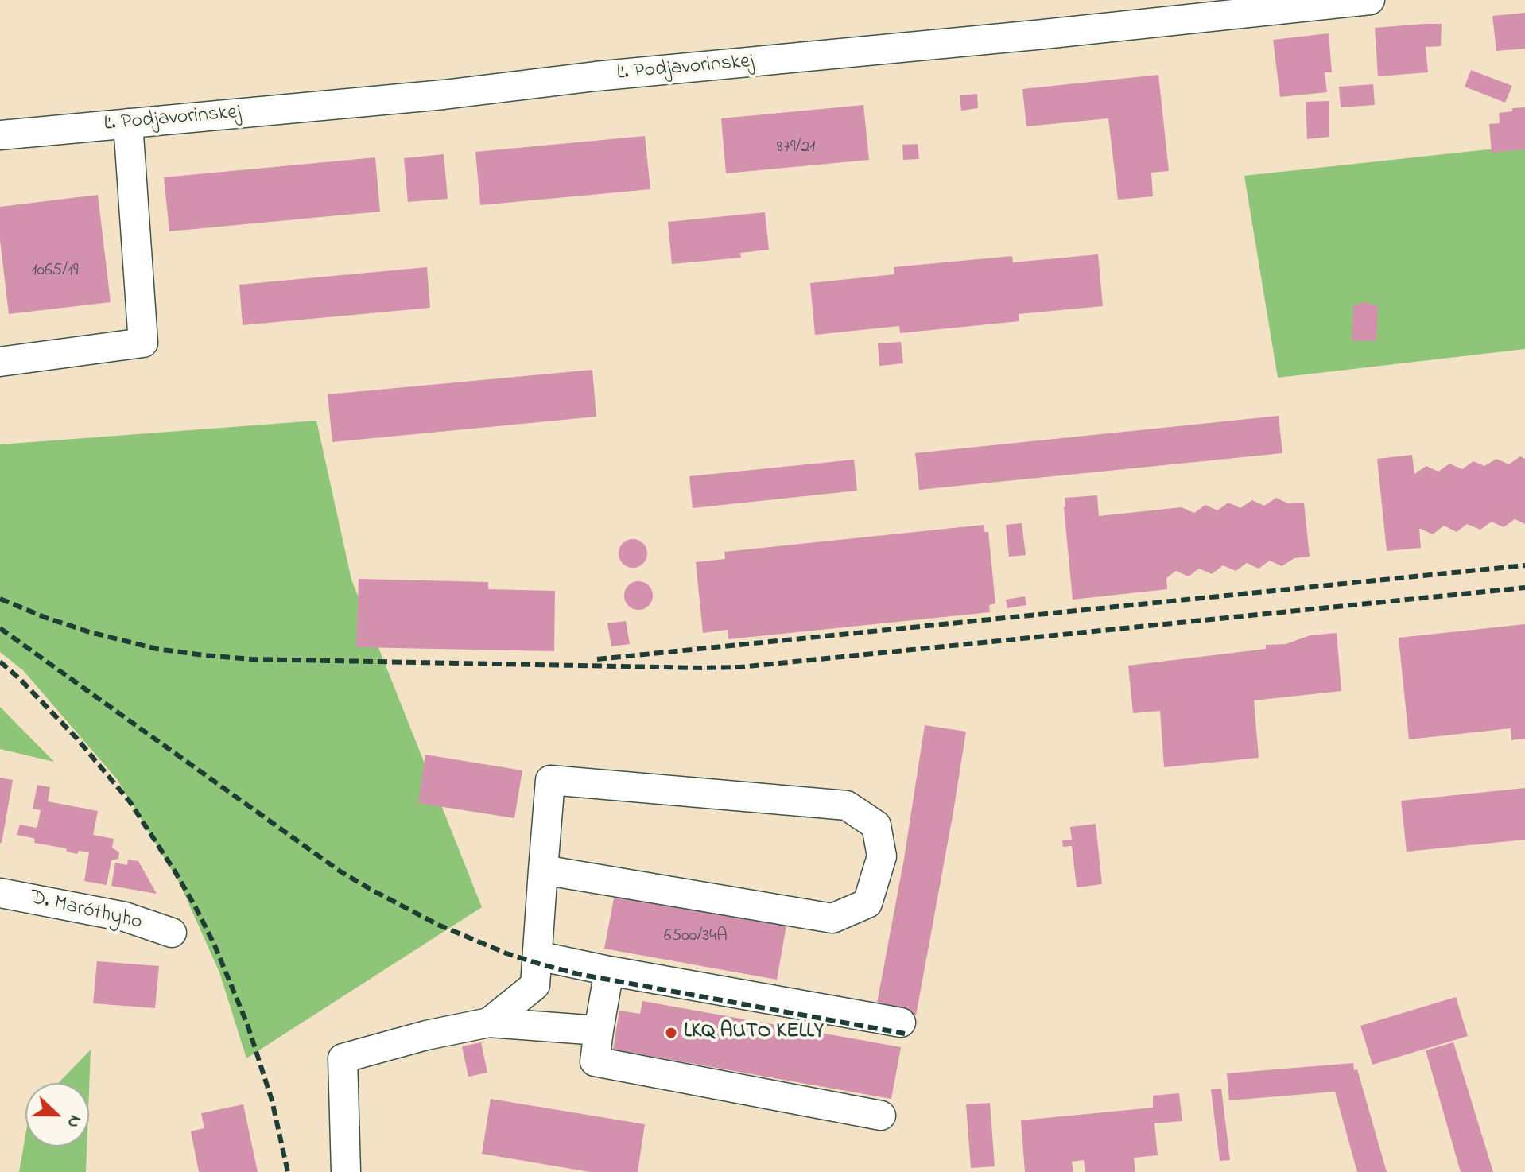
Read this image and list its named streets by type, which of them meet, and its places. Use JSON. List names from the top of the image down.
{
  "streets": {
    "street": ["Ľ. Podjavorinskej", "D. Maróthyho"]
  },
  "places": ["LKQ AUTO KELLY"],
  "house_numbers": ["879/21", "1065/19", "6500/34A"],
  "north": "right"
}
